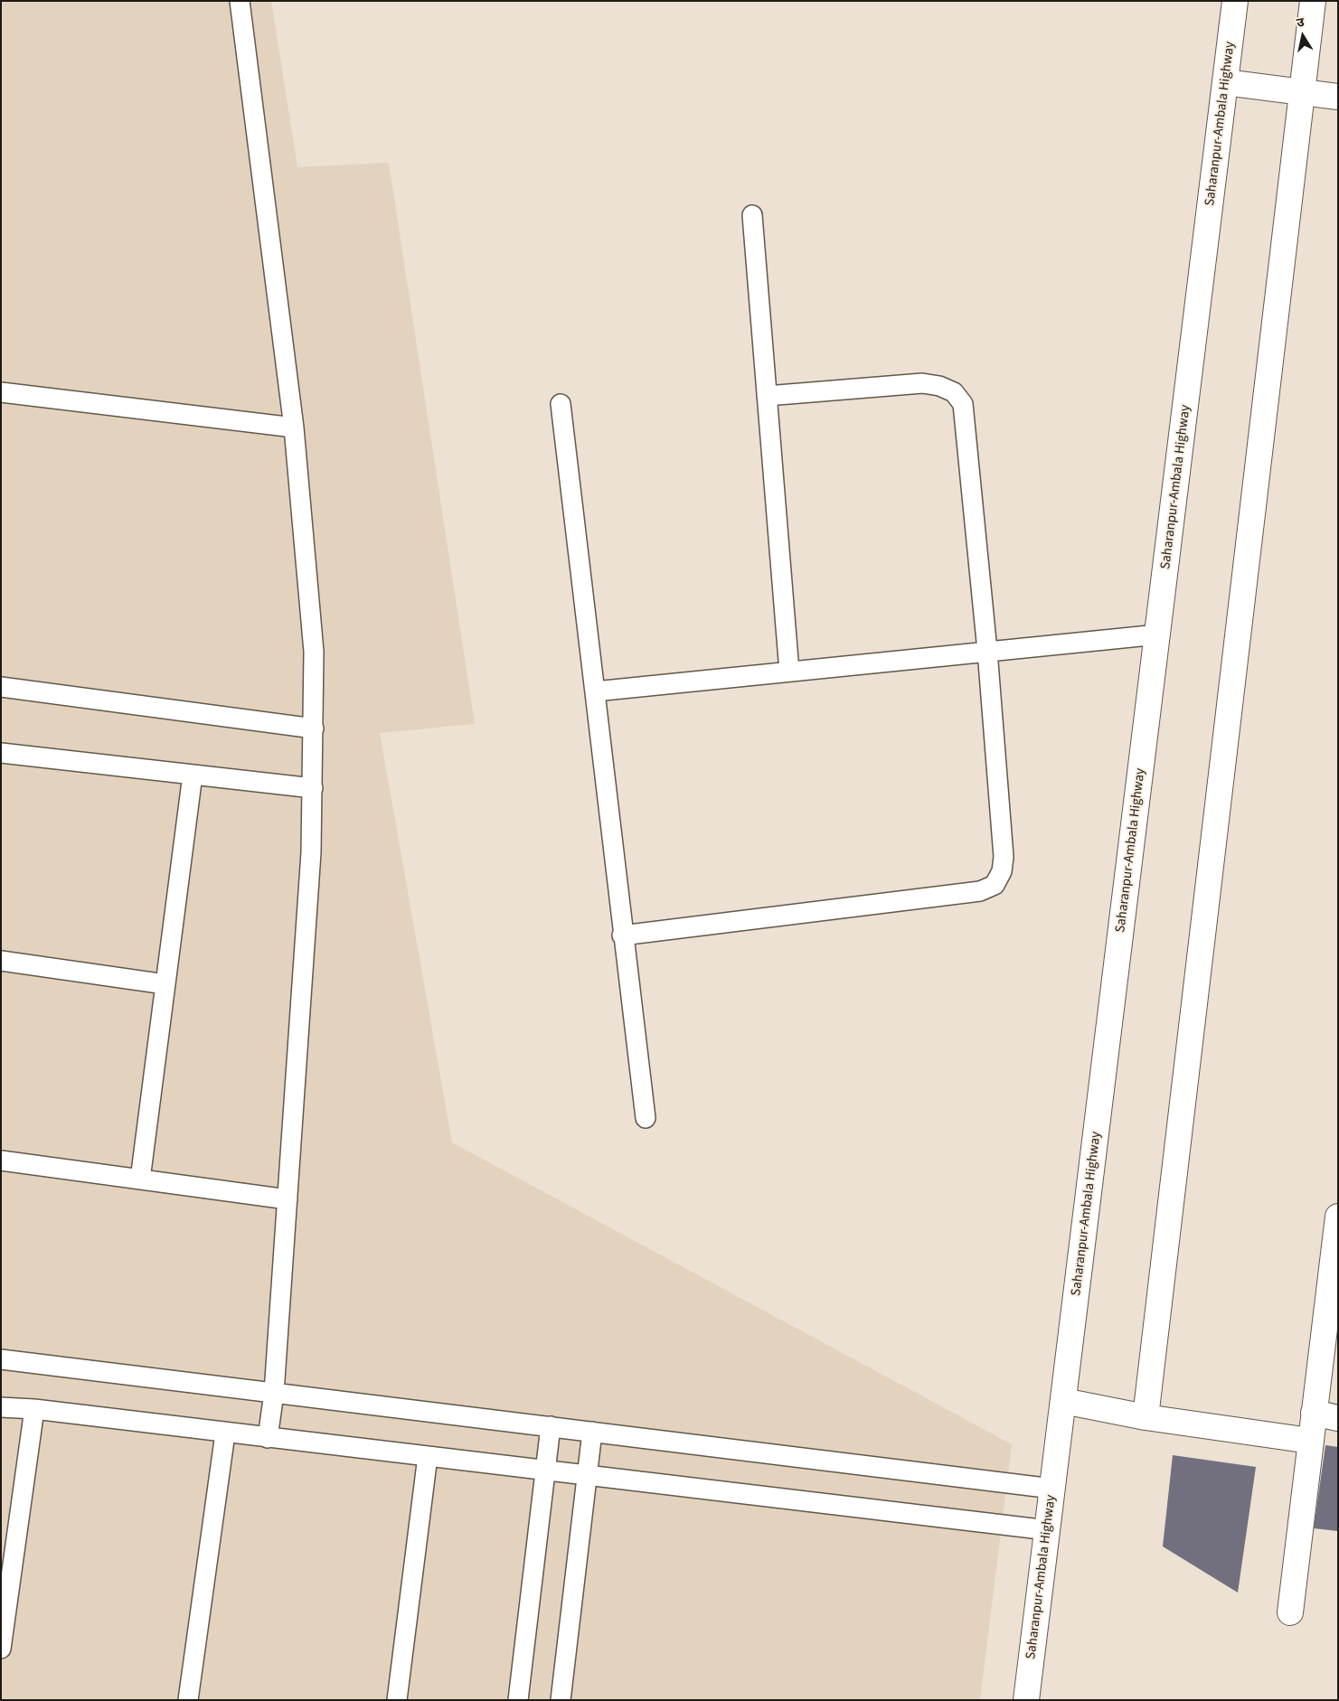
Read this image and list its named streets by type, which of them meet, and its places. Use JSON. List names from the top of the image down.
{
  "streets": {
    "street": ["Saharanpur-Ambala Highway"]
  },
  "north": "top"
}
